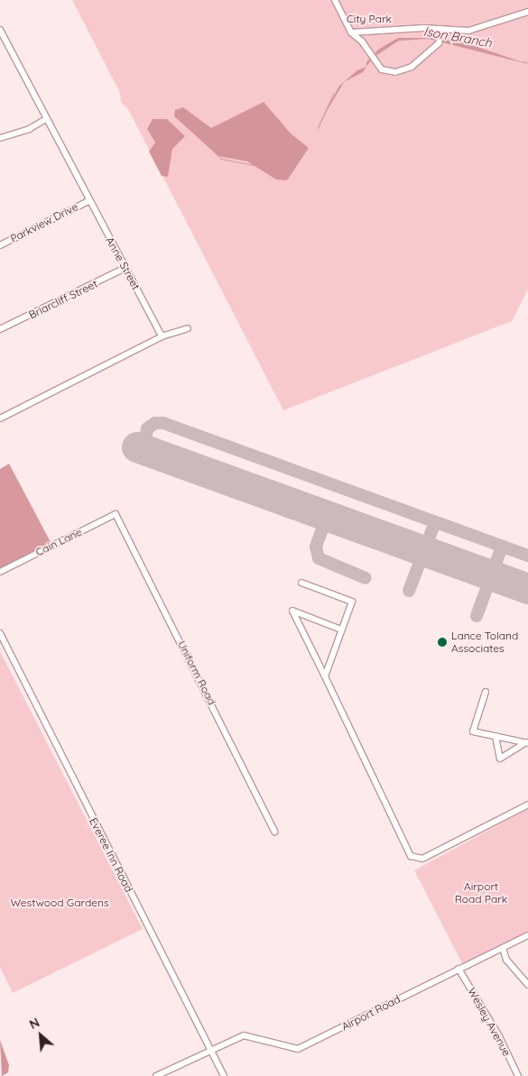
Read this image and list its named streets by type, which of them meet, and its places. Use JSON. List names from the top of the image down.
{
  "streets": {
    "street": [
      "Parkview Drive",
      "Anne Street",
      "Briarcliff Street",
      "Cain Lane",
      "Uniform Road",
      "Everee Inn Road",
      "Airport Road",
      "Wesley Avenue"
    ]
  },
  "crossings": [
    ["Parkview Drive", "Anne Street"],
    ["Anne Street", "Briarcliff Street"],
    ["Cain Lane", "Uniform Road"],
    ["Everee Inn Road", "Airport Road"],
    ["Airport Road", "Wesley Avenue"]
  ],
  "water": ["Ison Branch"],
  "parks": ["City Park", "Airport Road Park", "Westwood Gardens"],
  "places": ["Lance Toland Associates"],
  "north": "top left"
}
